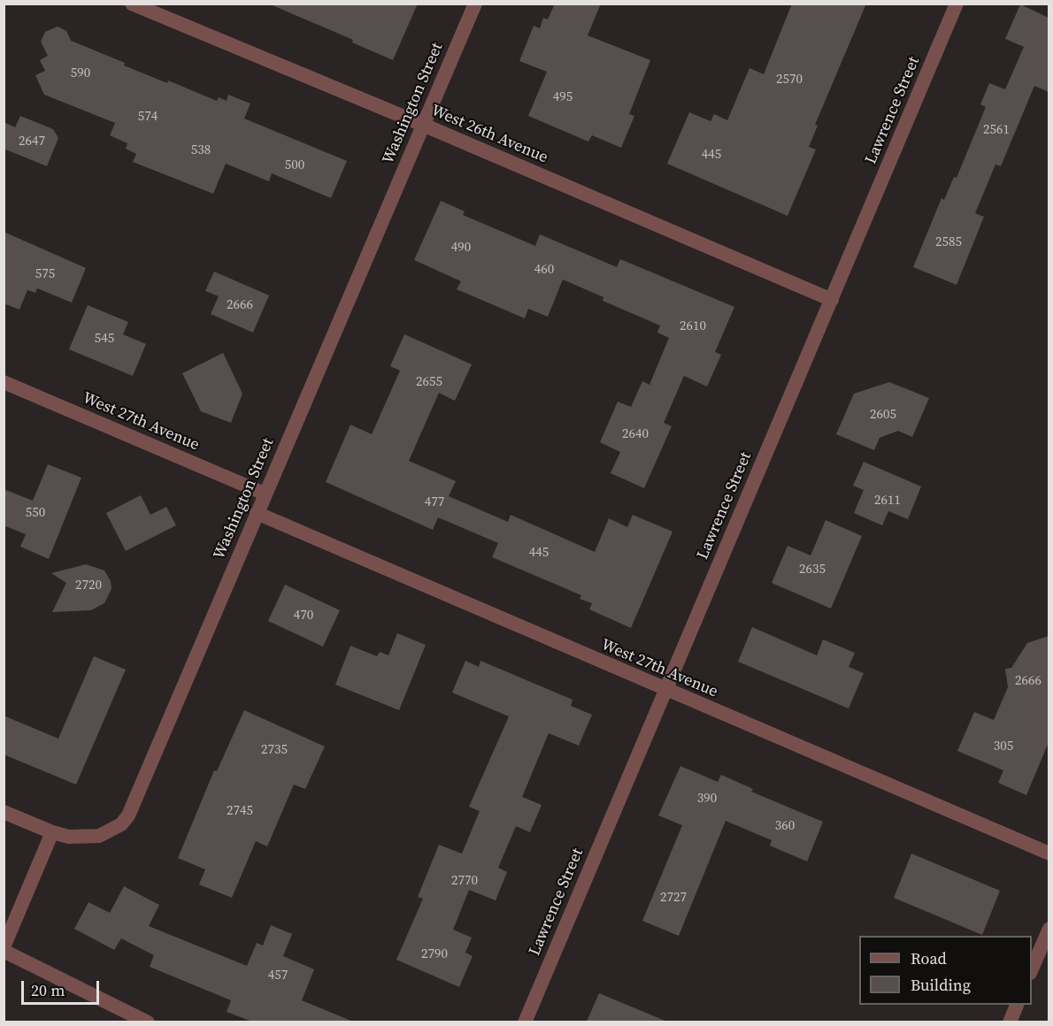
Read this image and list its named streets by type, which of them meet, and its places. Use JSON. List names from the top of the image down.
{
  "streets": {
    "street": [
      "Washington Street",
      "Lawrence Street",
      "West 26th Avenue",
      "West 27th Avenue"
    ]
  },
  "crossings": [
    ["Washington Street", "West 26th Avenue"],
    ["Washington Street", "West 27th Avenue"],
    ["Lawrence Street", "West 26th Avenue"],
    ["Lawrence Street", "West 27th Avenue"]
  ],
  "house_numbers": [
    "590",
    "2570",
    "495",
    "574",
    "2561",
    "2647",
    "538",
    "445",
    "500",
    "2585",
    "490",
    "460",
    "575",
    "2666",
    "2610",
    "545",
    "2655",
    "2605",
    "2640",
    "2611",
    "477",
    "550",
    "445",
    "2635",
    "2720",
    "470",
    "2666",
    "305",
    "2735",
    "390",
    "2745",
    "360",
    "2770",
    "2727",
    "2790",
    "457"
  ],
  "legend": ["Road", "Building"],
  "scale_bar": "20 m"
}
